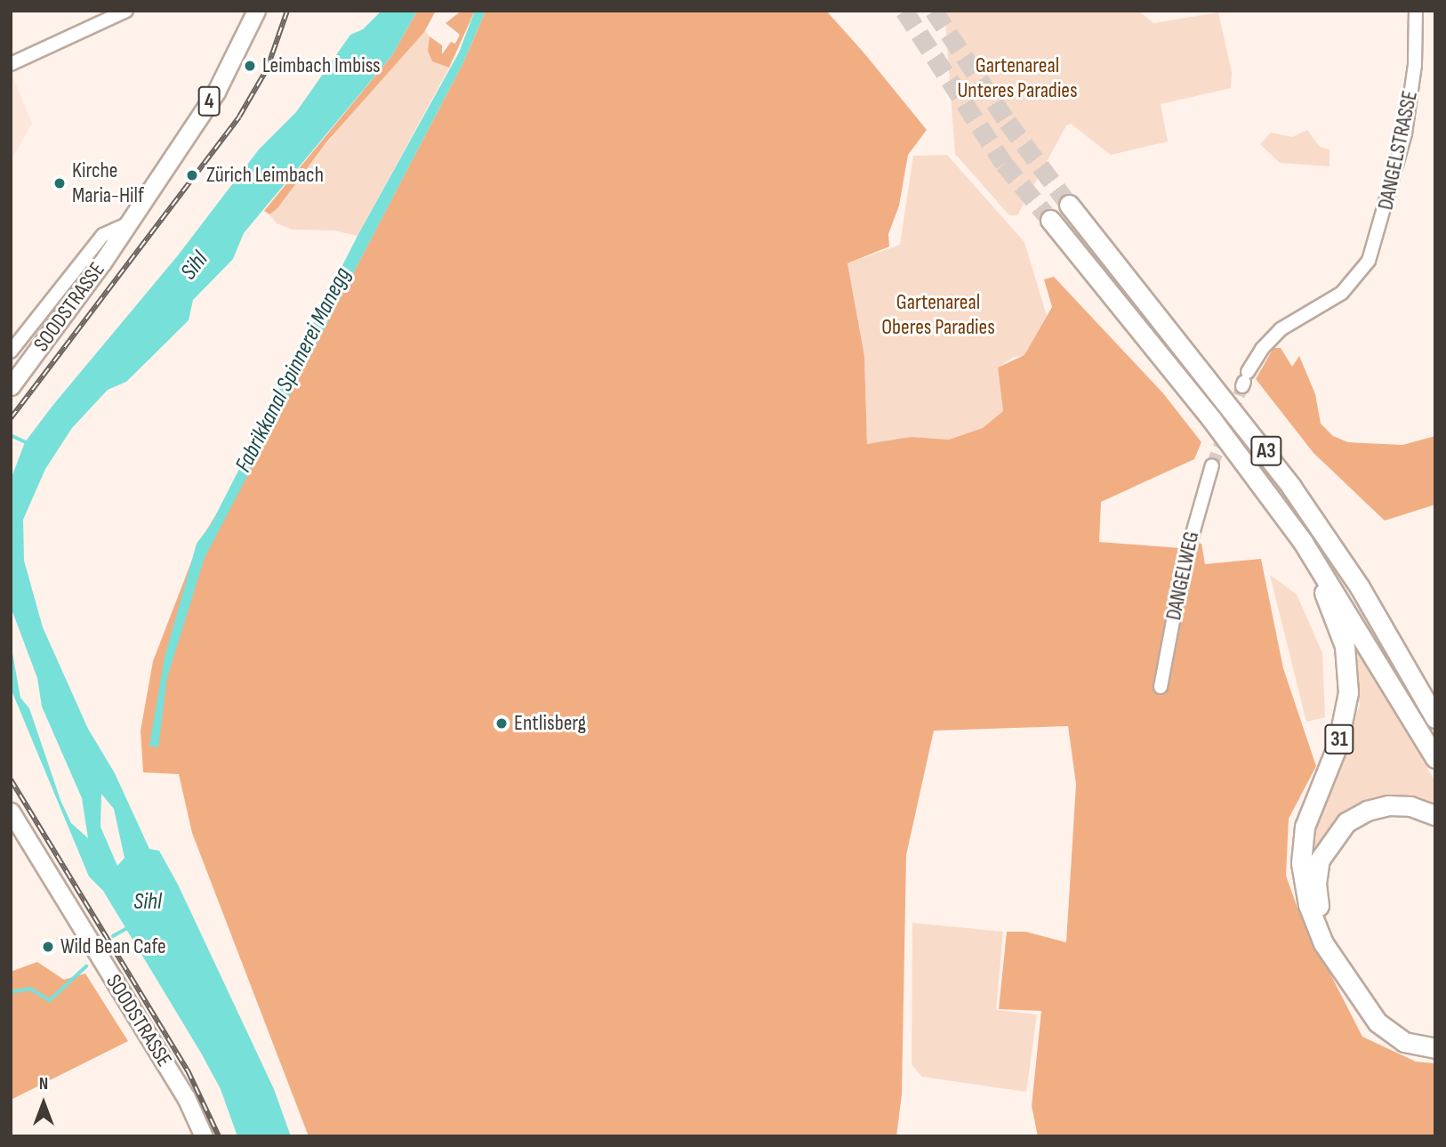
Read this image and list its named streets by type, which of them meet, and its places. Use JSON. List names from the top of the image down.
{
  "streets": {
    "highway": ["A3", "31"],
    "main road": ["4", "SOODSTRASSE"],
    "street": ["DANGELSTRASSE", "DANGELWEG"]
  },
  "crossings": [
    ["4", "SOODSTRASSE"],
    ["A3", "31"]
  ],
  "water": ["Sihl", "Fabrikkanal Spinnerei Manegg"],
  "parks": ["Gartenareal Unteres Paradies", "Gartenareal Oberes Paradies"],
  "places": [
    "Leimbach Imbiss",
    "Zürich Leimbach",
    "Kirche Maria-Hilf",
    "Entlisberg",
    "Wild Bean Cafe"
  ],
  "north": "top"
}
